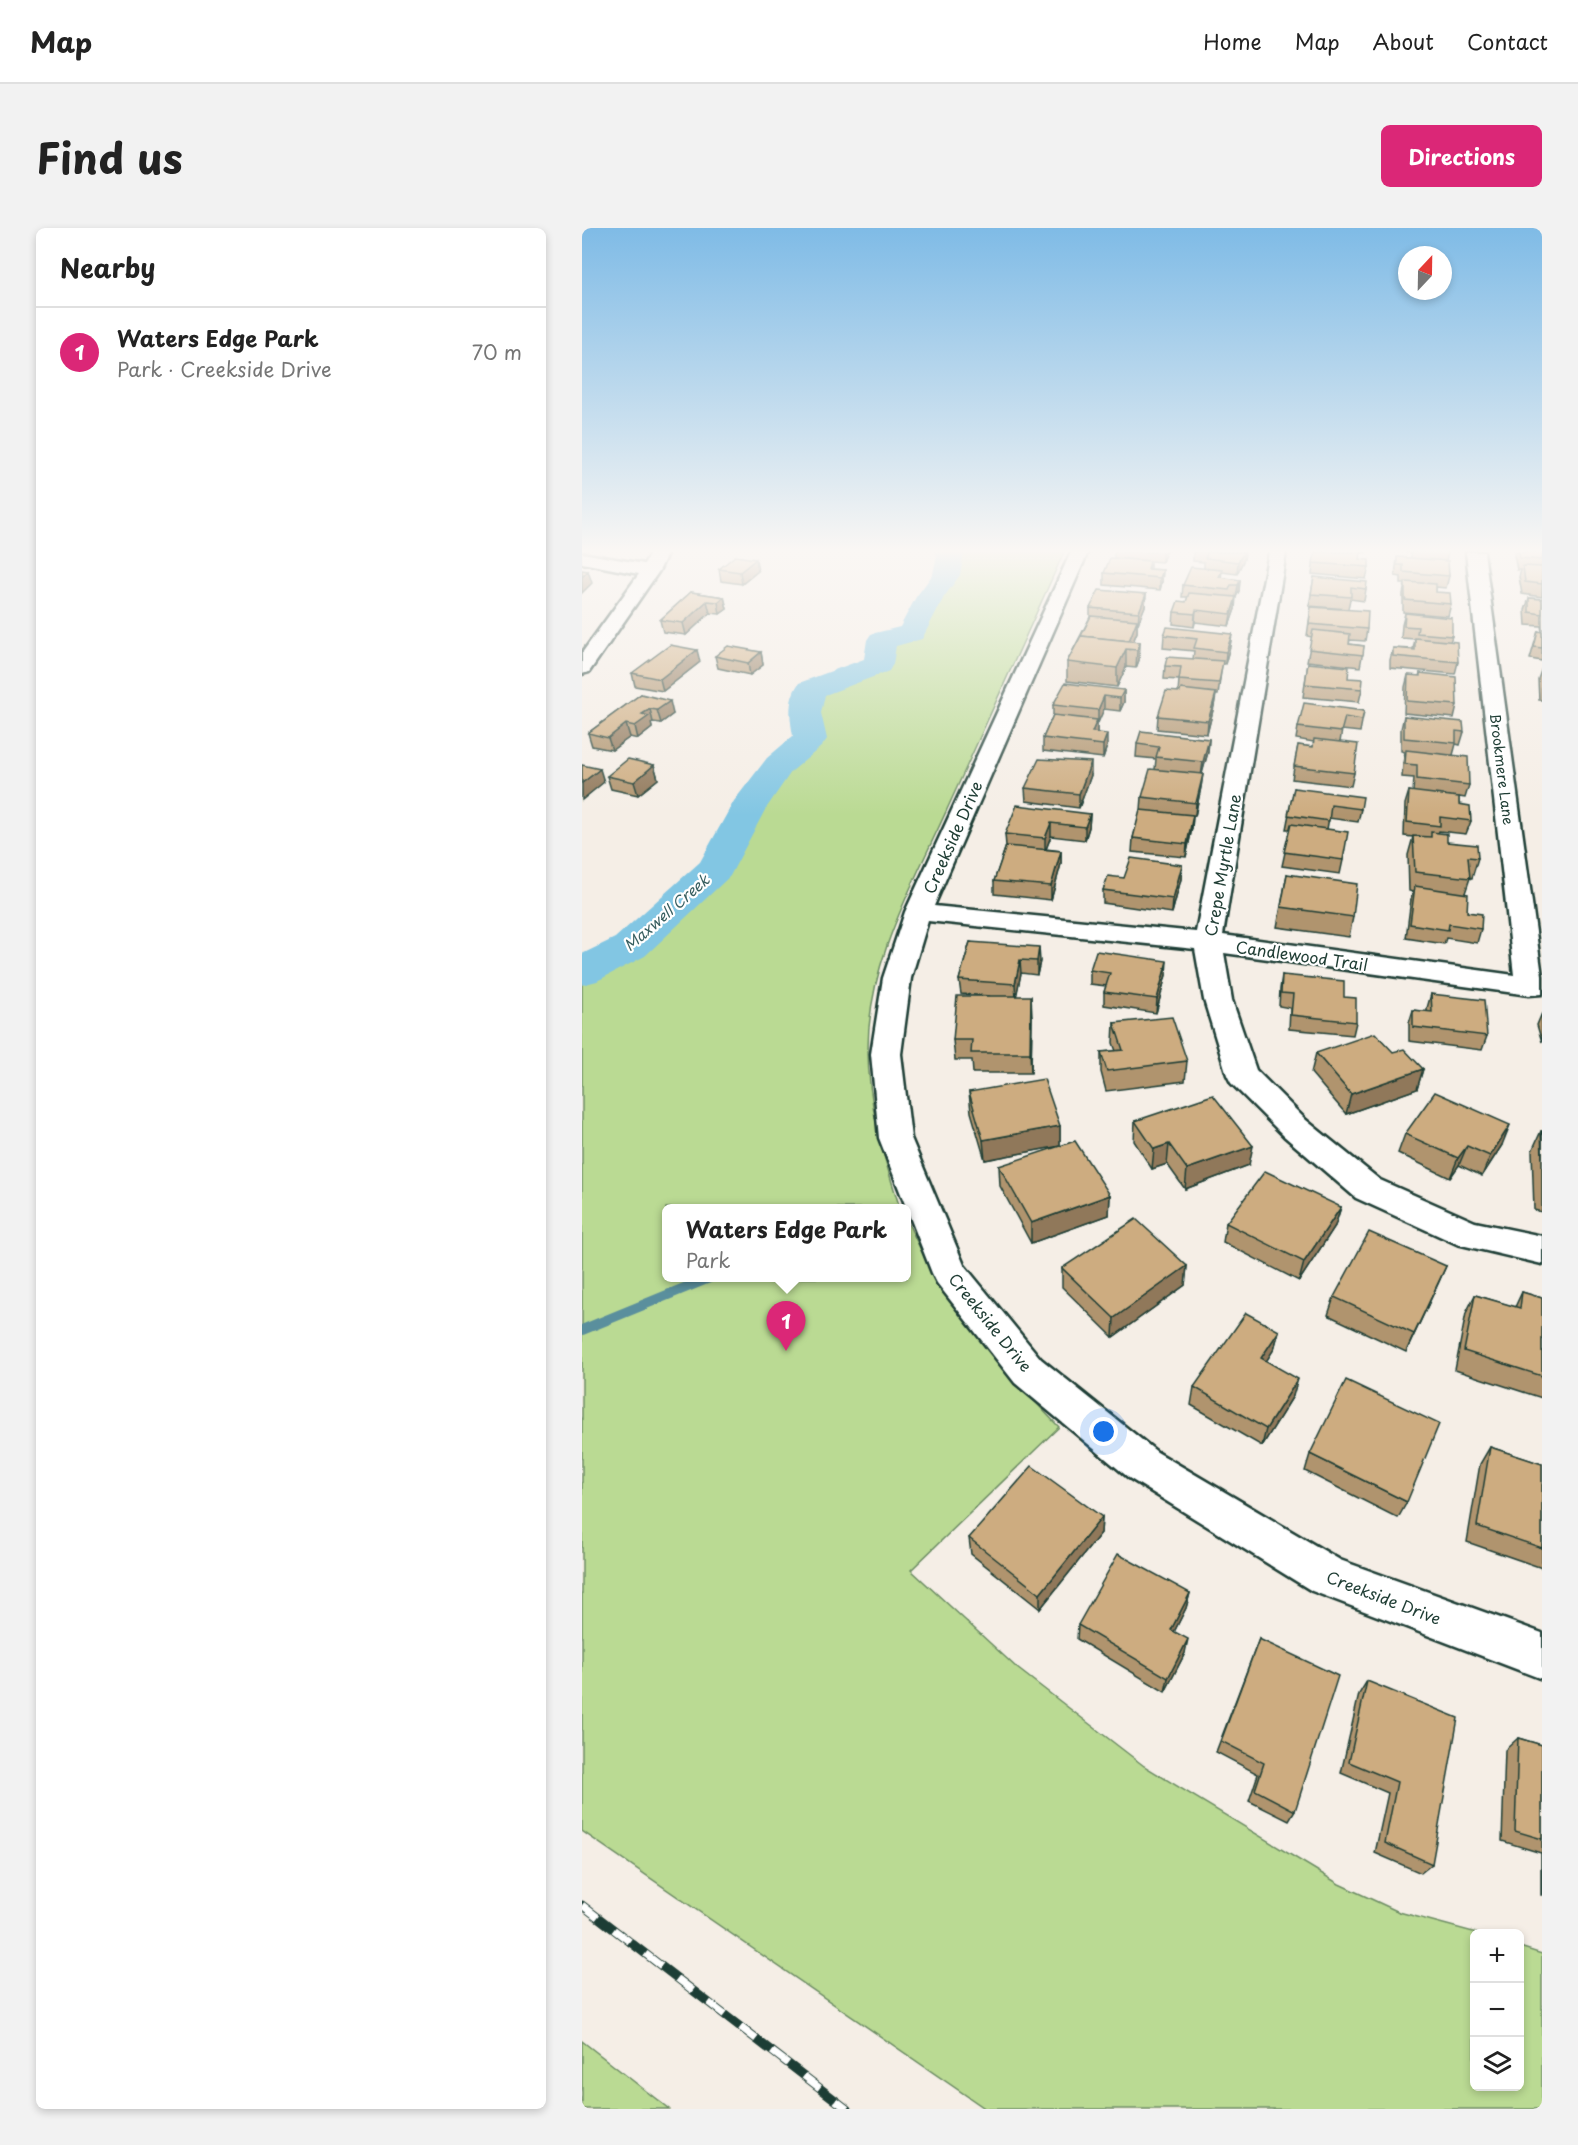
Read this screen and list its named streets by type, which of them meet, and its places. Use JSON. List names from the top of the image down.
{
  "streets": {
    "street": [
      "Brookmere Lane",
      "Creekside Drive",
      "Crepe Myrtle Lane",
      "Candlewood Trail"
    ]
  },
  "crossings": [
    ["Brookmere Lane", "Candlewood Trail"],
    ["Creekside Drive", "Candlewood Trail"],
    ["Crepe Myrtle Lane", "Candlewood Trail"]
  ],
  "water": ["Maxwell Creek"],
  "north": "top",
  "page": {
    "header": "Map",
    "nav": [
      "Home",
      "Map",
      "About",
      "Contact"
    ],
    "title": "Find us",
    "buttons": "Directions",
    "heading": "Nearby",
    "list": [
      {
        "mark": "1",
        "name": "Waters Edge Park",
        "note": "Park · Creekside Drive",
        "value": "70 m"
      }
    ],
    "popup": ["Waters Edge Park", "Park"],
    "pins": "1",
    "map_buttons": ["+", "−"]
  }
}
